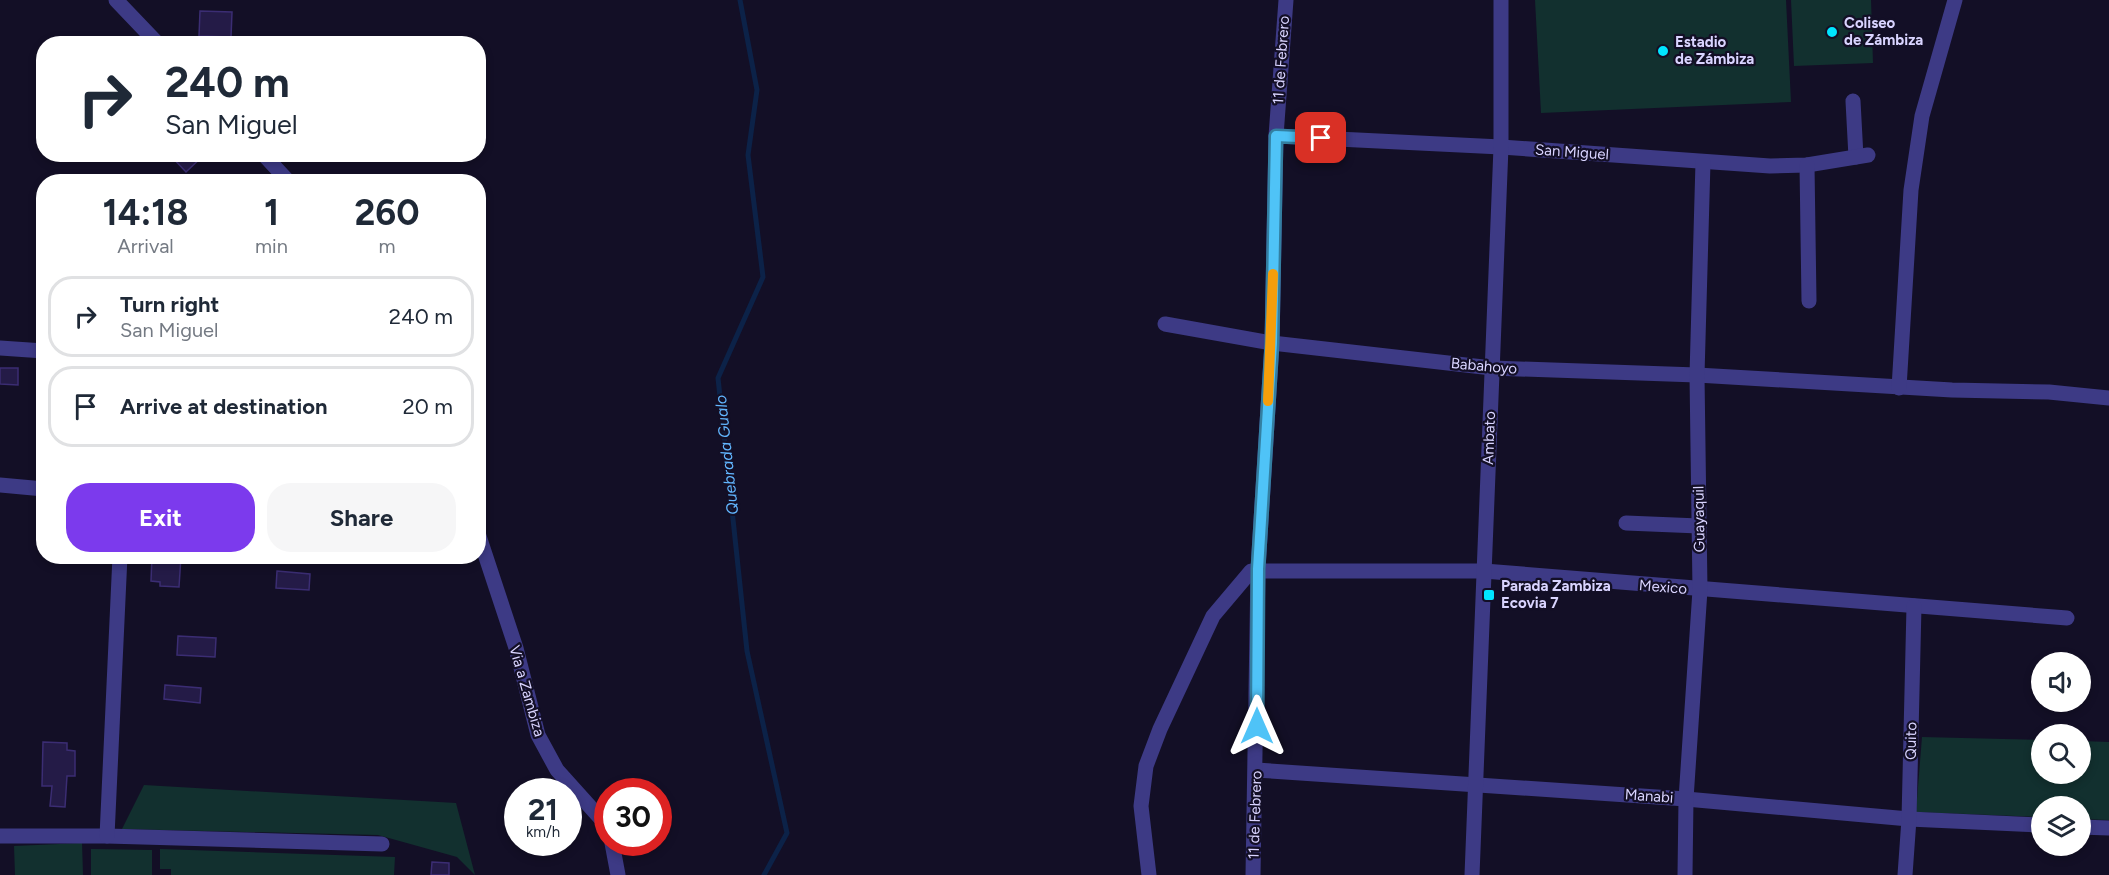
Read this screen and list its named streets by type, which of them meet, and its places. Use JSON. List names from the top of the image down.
{
  "streets": {
    "street": [
      "11 de Febrero",
      "San Miguel",
      "Babahoyo",
      "Ambato",
      "Guayaquil",
      "Mexico",
      "Via a Zambiza",
      "Quito",
      "Manabi"
    ]
  },
  "crossings": [
    ["11 de Febrero", "San Miguel"],
    ["11 de Febrero", "Babahoyo"],
    ["11 de Febrero", "Mexico"],
    ["11 de Febrero", "Manabi"],
    ["San Miguel", "Ambato"],
    ["San Miguel", "Guayaquil"],
    ["Babahoyo", "Ambato"],
    ["Babahoyo", "Guayaquil"],
    ["Ambato", "Mexico"],
    ["Ambato", "Manabi"],
    ["Guayaquil", "Mexico"],
    ["Guayaquil", "Manabi"],
    ["Mexico", "Quito"],
    ["Quito", "Manabi"]
  ],
  "water": ["Quebrada Gualo"],
  "places": {
    "other": ["Coliseo de Zámbiza", "Estadio de Zámbiza"],
    "transit": ["Parada Zambiza Ecovia 7"]
  },
  "page": {
    "turn": ["240 m", "San Miguel"],
    "eta": [
      "14:18",
      "Arrival",
      "1",
      "min",
      "260",
      "m"
    ],
    "list": [
      {
        "name": "Turn right",
        "note": "San Miguel",
        "value": "240 m"
      },
      {
        "name": "Arrive at destination",
        "value": "20 m"
      }
    ],
    "buttons": ["Exit", "Share"],
    "speed": "21 km/h",
    "limit": "30"
  }
}
